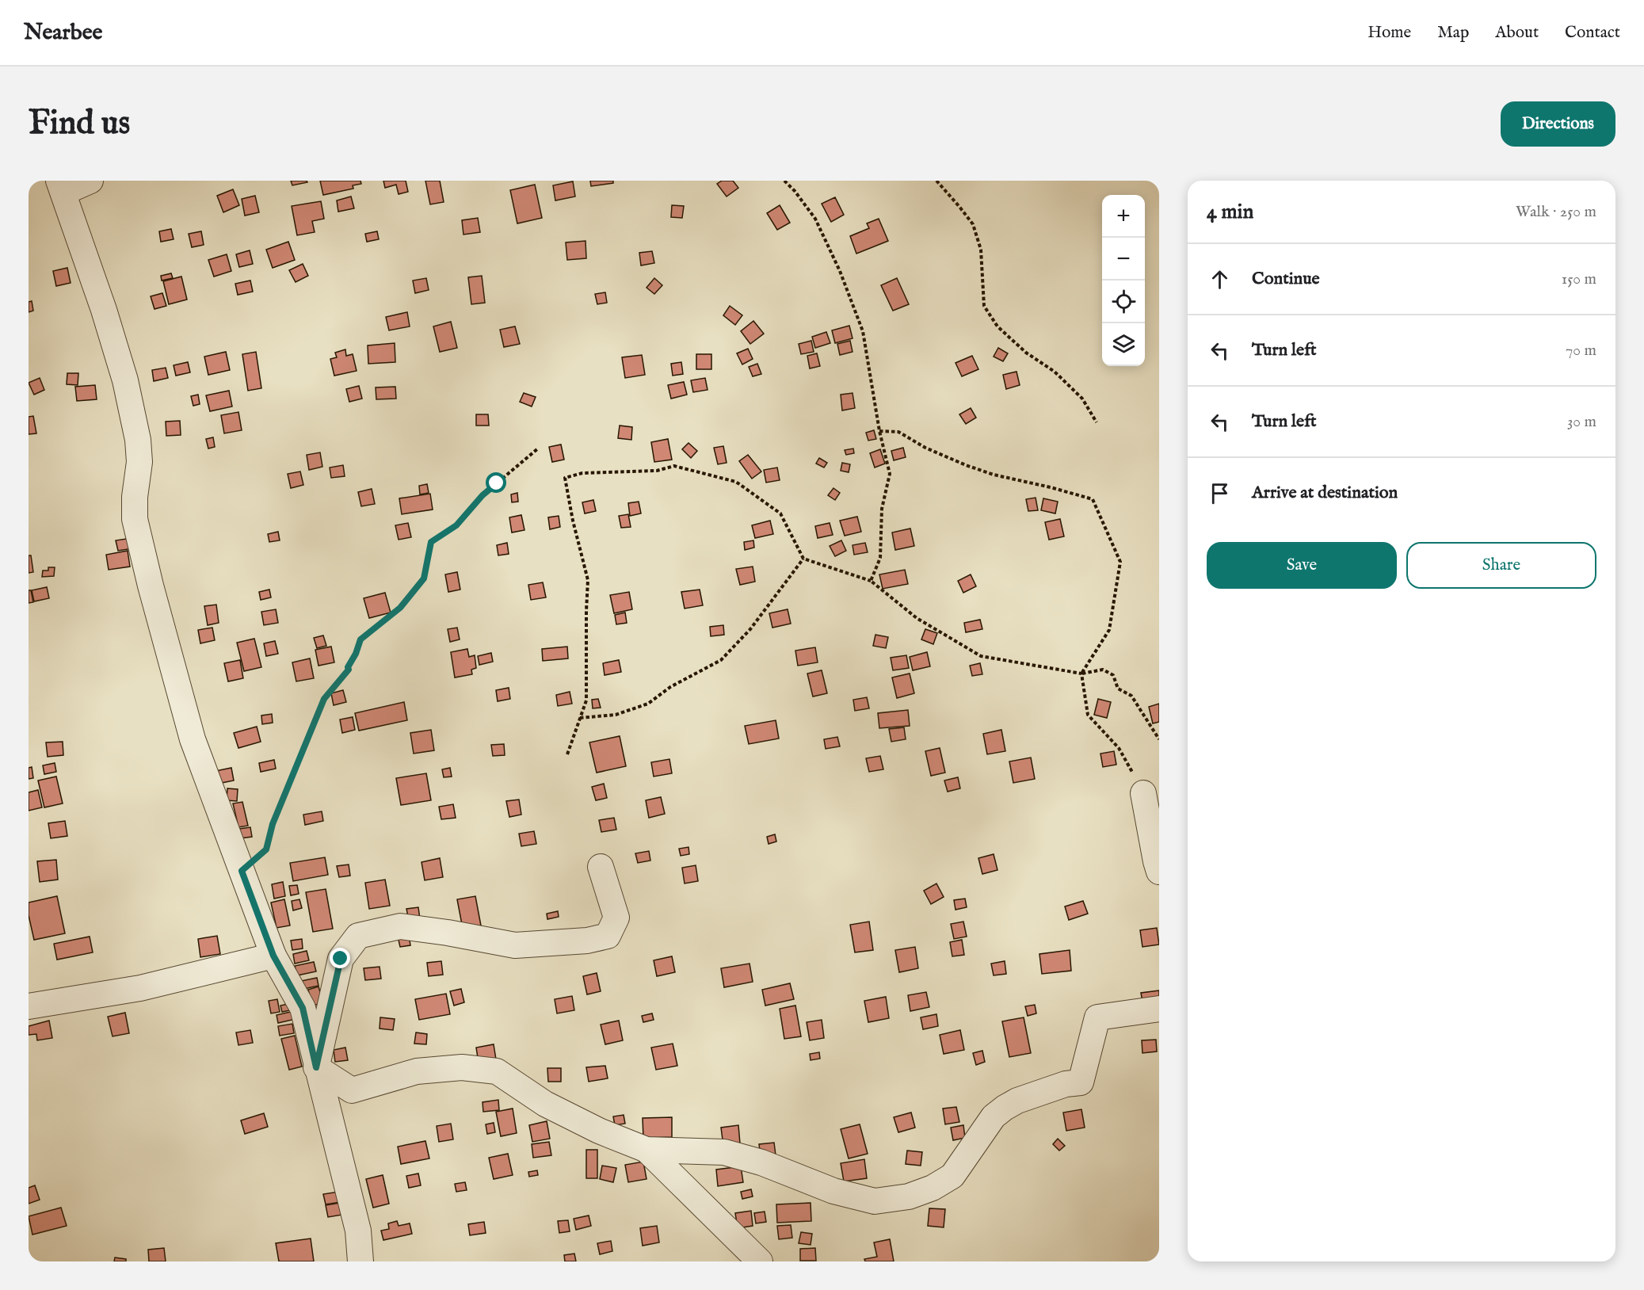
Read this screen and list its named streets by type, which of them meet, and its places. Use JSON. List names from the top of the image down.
{
  "page": {
    "header": "Nearbee",
    "nav": [
      "Home",
      "Map",
      "About",
      "Contact"
    ],
    "buttons": [
      "Directions",
      ["Save", "Share"]
    ],
    "title": "Find us",
    "heading": ["4 min", "Walk · 250 m"],
    "map_buttons": ["+", "−"],
    "list": [
      ["Continue", "150 m"],
      ["Turn left", "70 m"],
      ["Turn left", "30 m"],
      "Arrive at destination"
    ]
  }
}
